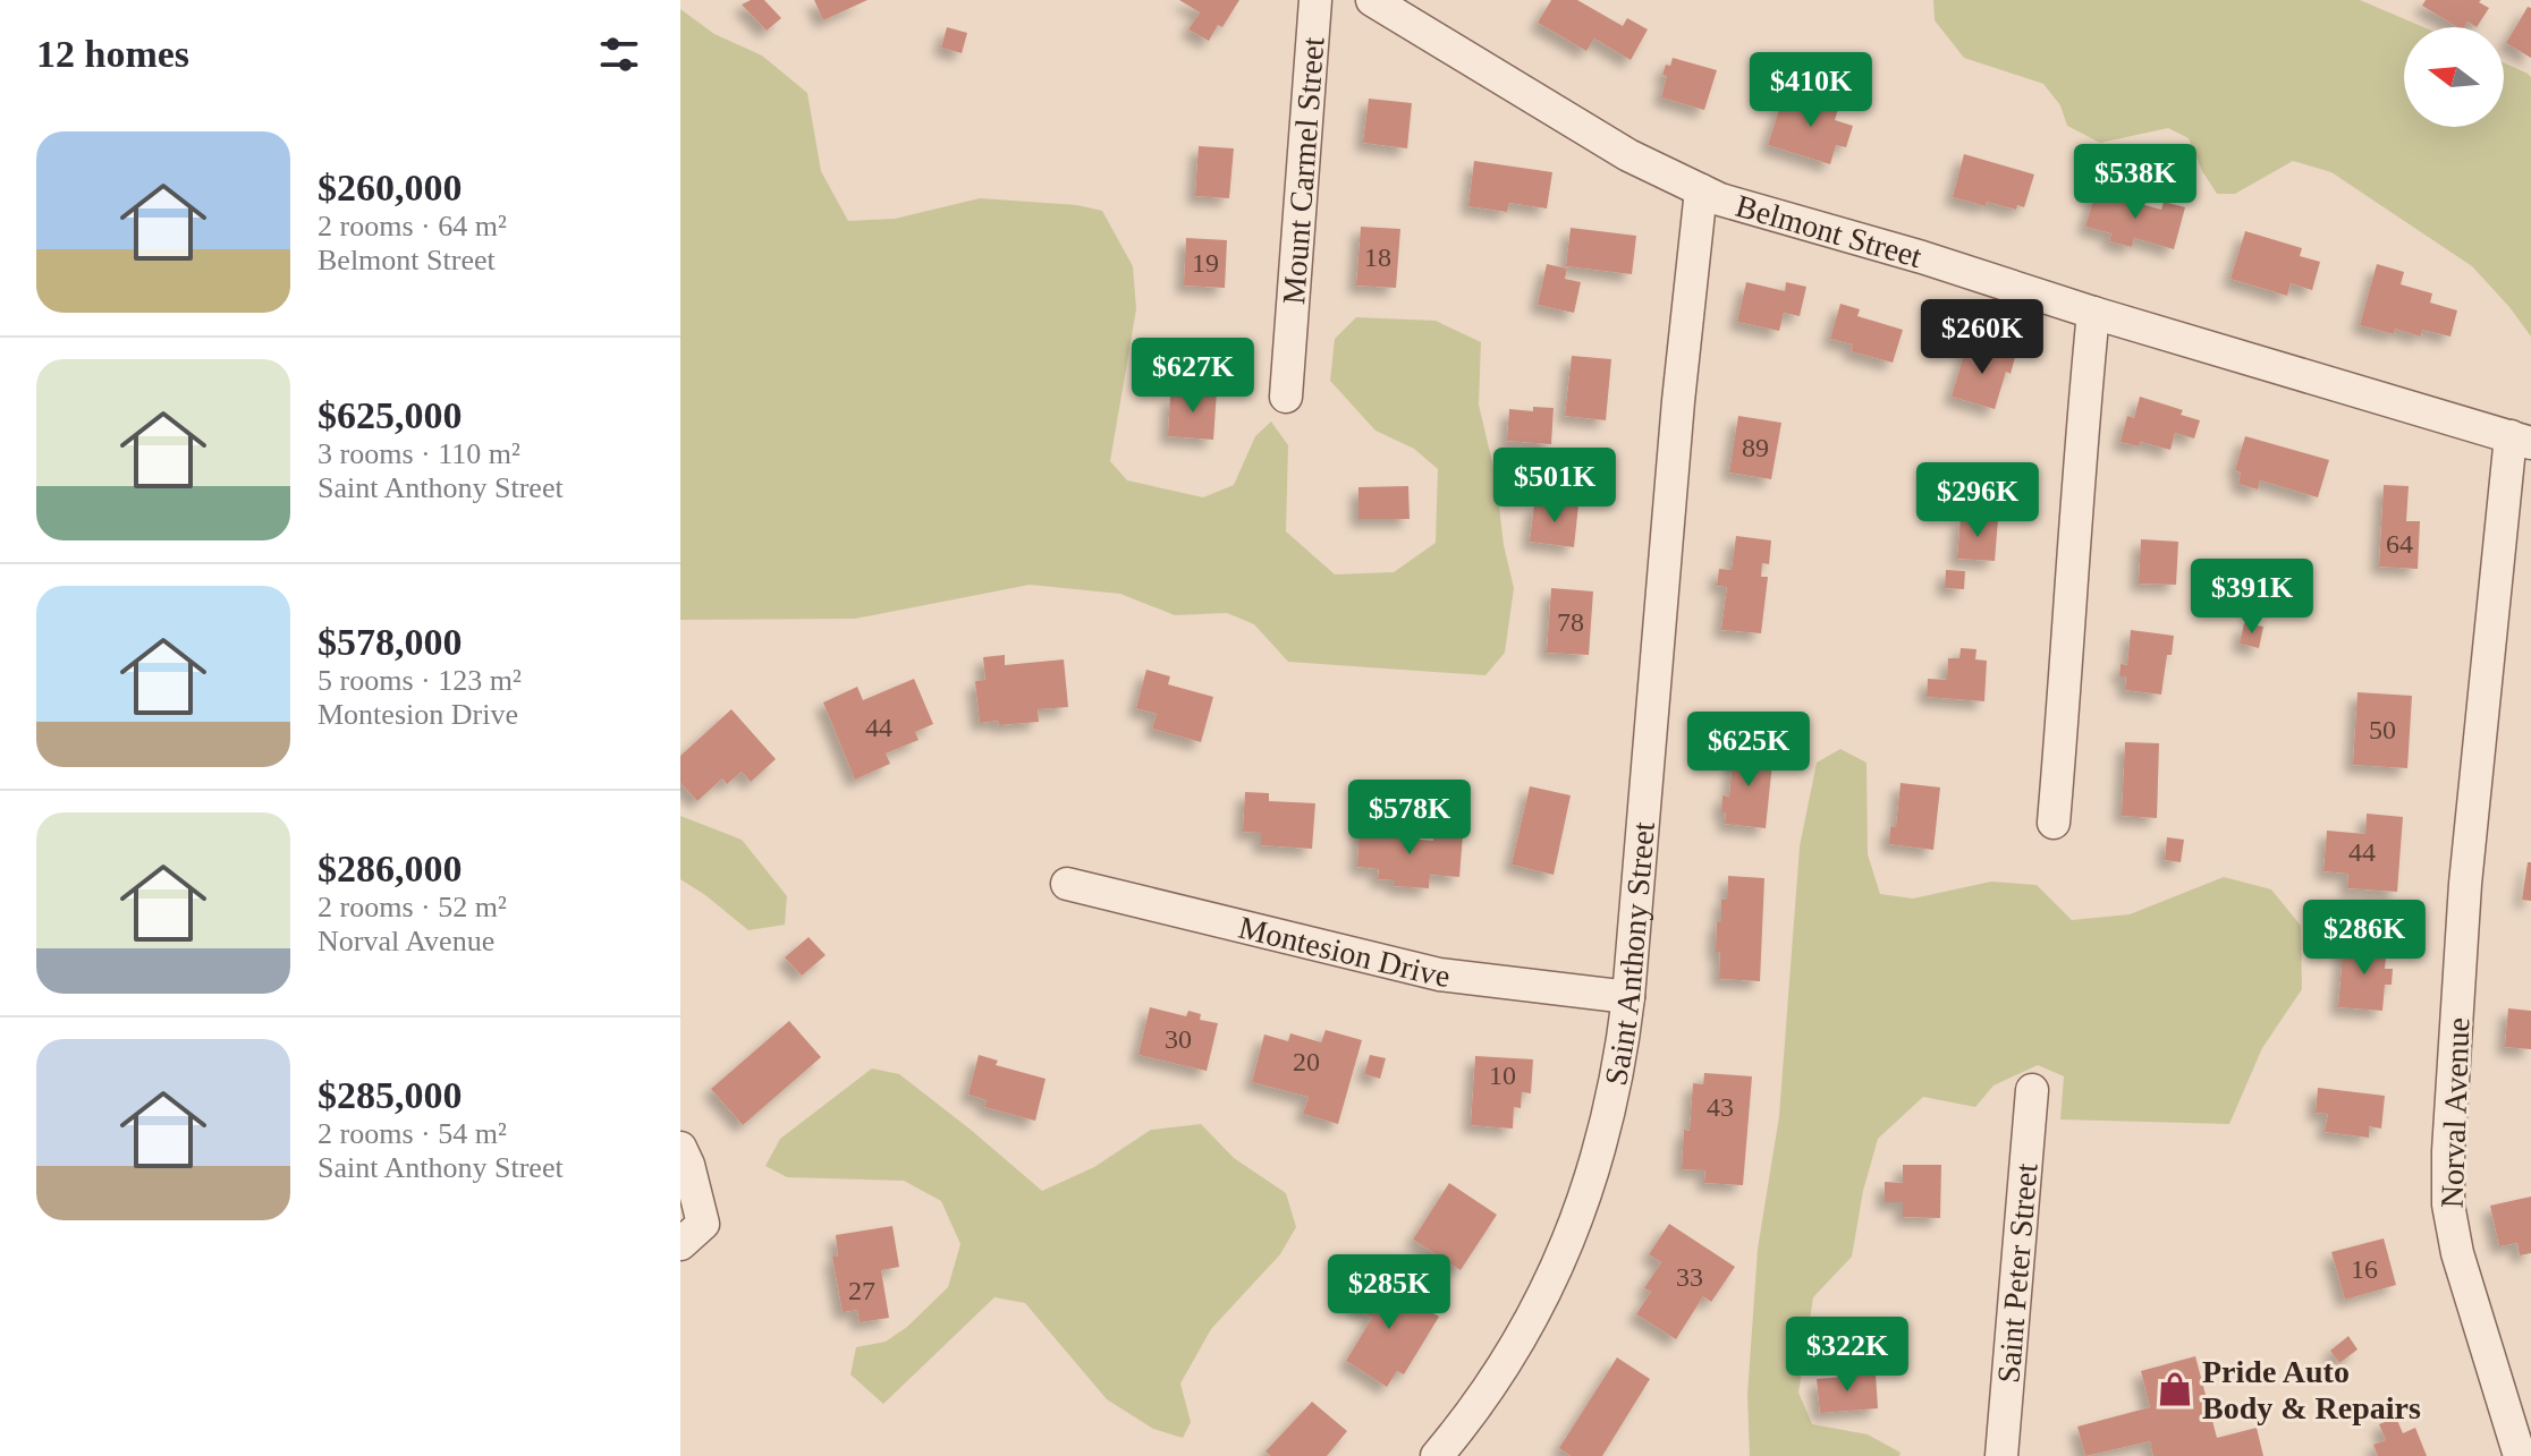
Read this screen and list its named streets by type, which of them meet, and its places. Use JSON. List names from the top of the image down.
{
  "streets": {
    "street": [
      "Mount Carmel Street",
      "Belmont Street",
      "Montesion Drive",
      "Saint Anthony Street",
      "Norval Avenue",
      "Saint Peter Street"
    ]
  },
  "crossings": [
    ["Belmont Street", "Saint Anthony Street"],
    ["Belmont Street", "Norval Avenue"],
    ["Montesion Drive", "Saint Anthony Street"]
  ],
  "places": {
    "shop": ["Pride Auto Body & Repairs"]
  },
  "house_numbers": [
    "18",
    "19",
    "89",
    "64",
    "78",
    "44",
    "50",
    "44",
    "30",
    "20",
    "10",
    "43",
    "16",
    "33",
    "27"
  ],
  "north": "left",
  "page": {
    "heading": "12 homes",
    "price": [
      "$410K",
      "$538K",
      "$260K",
      "$627K",
      "$501K",
      "$296K",
      "$391K",
      "$625K",
      "$578K",
      "$286K",
      "$285K",
      "$322K"
    ],
    "list": [
      {
        "name": "$260,000",
        "note": "2 rooms · 64 m² · Belmont Street"
      },
      {
        "name": "$625,000",
        "note": "3 rooms · 110 m² · Saint Anthony Street"
      },
      {
        "name": "$578,000",
        "note": "5 rooms · 123 m² · Montesion Drive"
      },
      {
        "name": "$286,000",
        "note": "2 rooms · 52 m² · Norval Avenue"
      },
      {
        "name": "$285,000",
        "note": "2 rooms · 54 m² · Saint Anthony Street"
      }
    ]
  }
}
